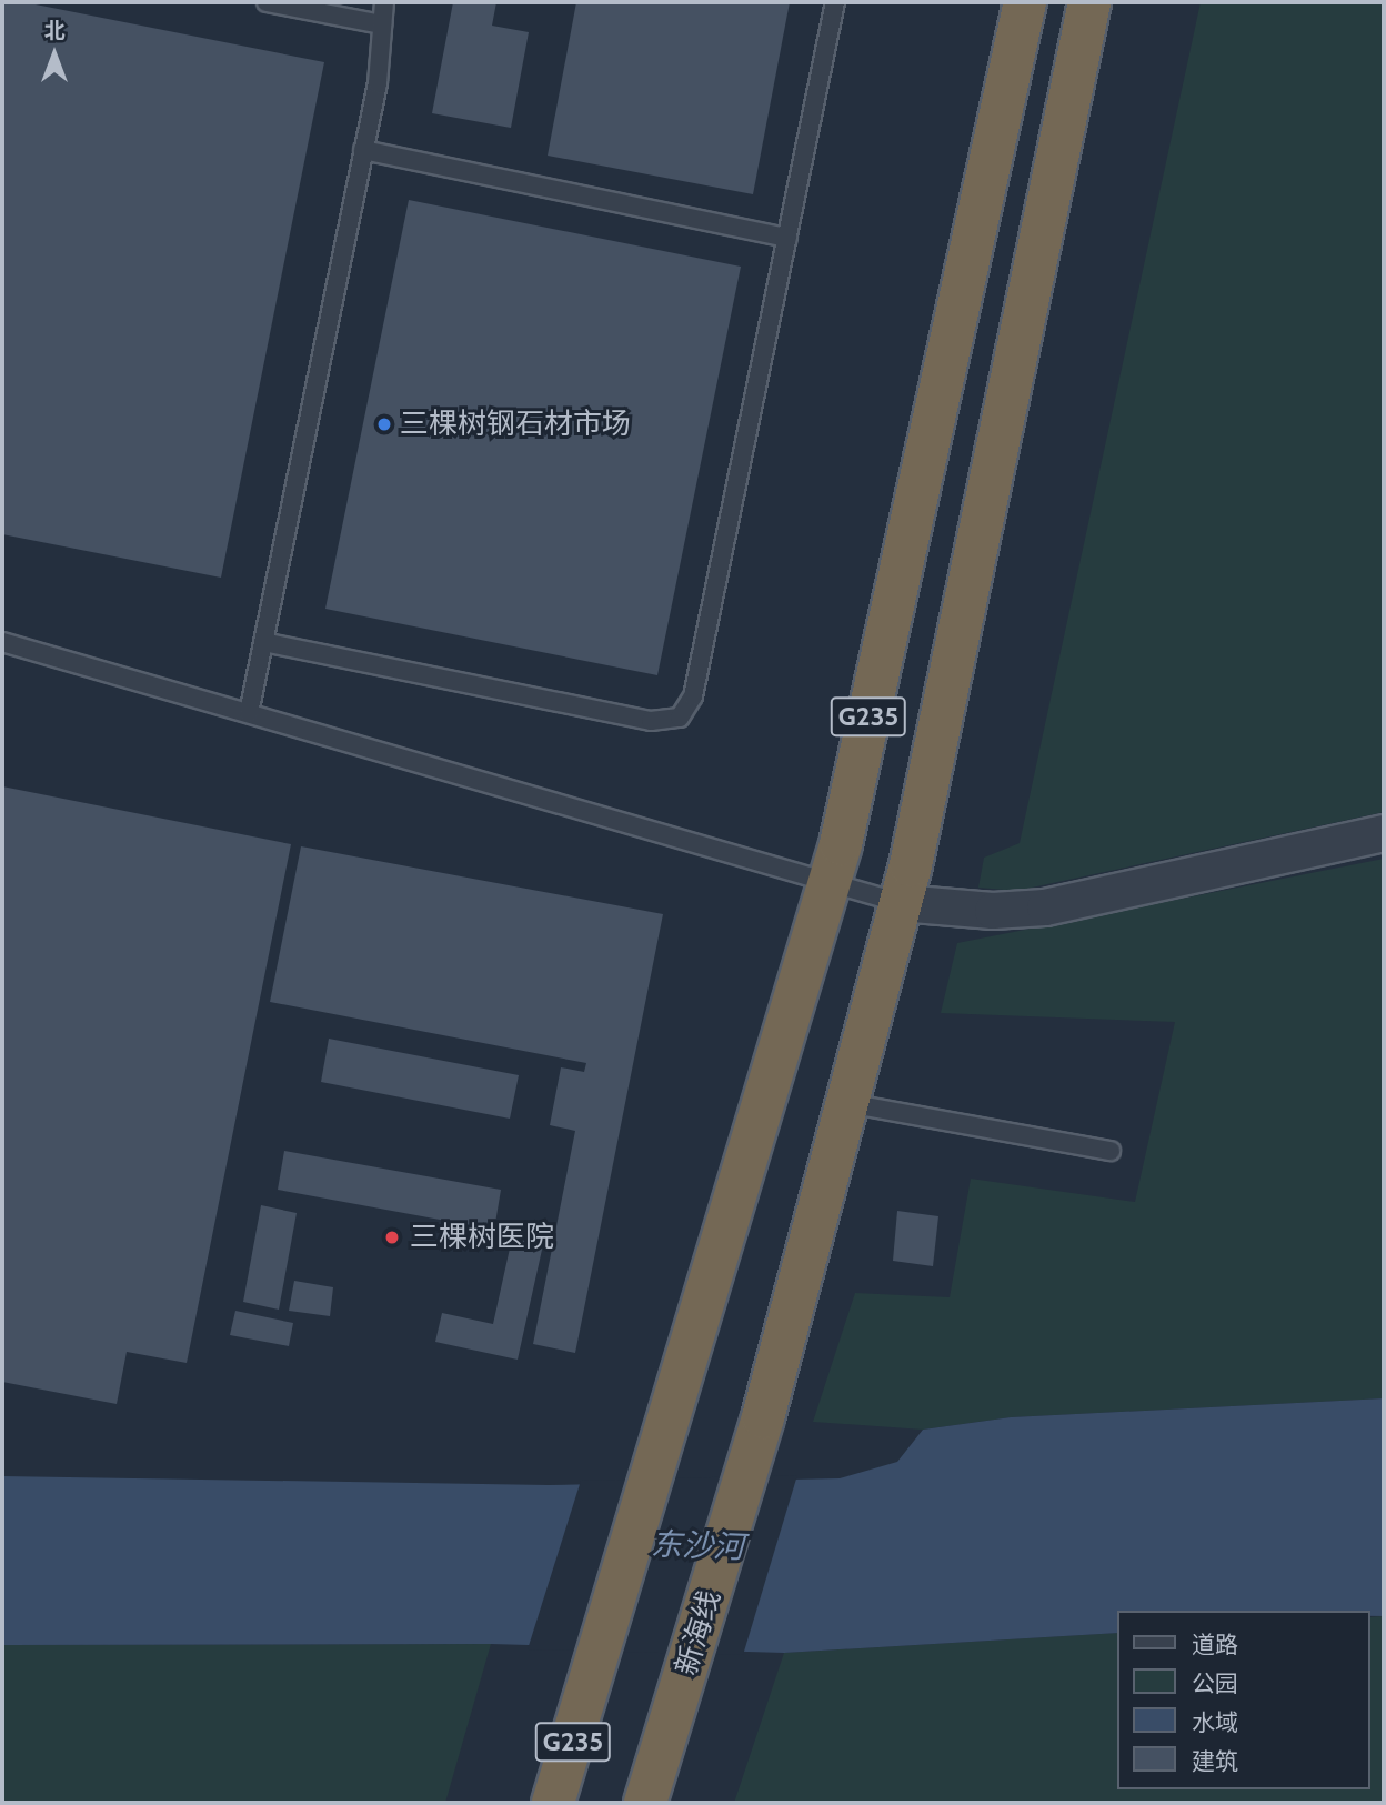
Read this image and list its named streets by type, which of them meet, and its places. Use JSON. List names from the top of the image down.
{
  "streets": {
    "highway": ["G235", "新海线"]
  },
  "crossings": [
    ["G235", "新海线"]
  ],
  "water": ["东沙河"],
  "places": ["三棵树钢石材市场", "三棵树医院"],
  "legend": [
    "道路",
    "公园",
    "水域",
    "建筑"
  ],
  "north": "top"
}
